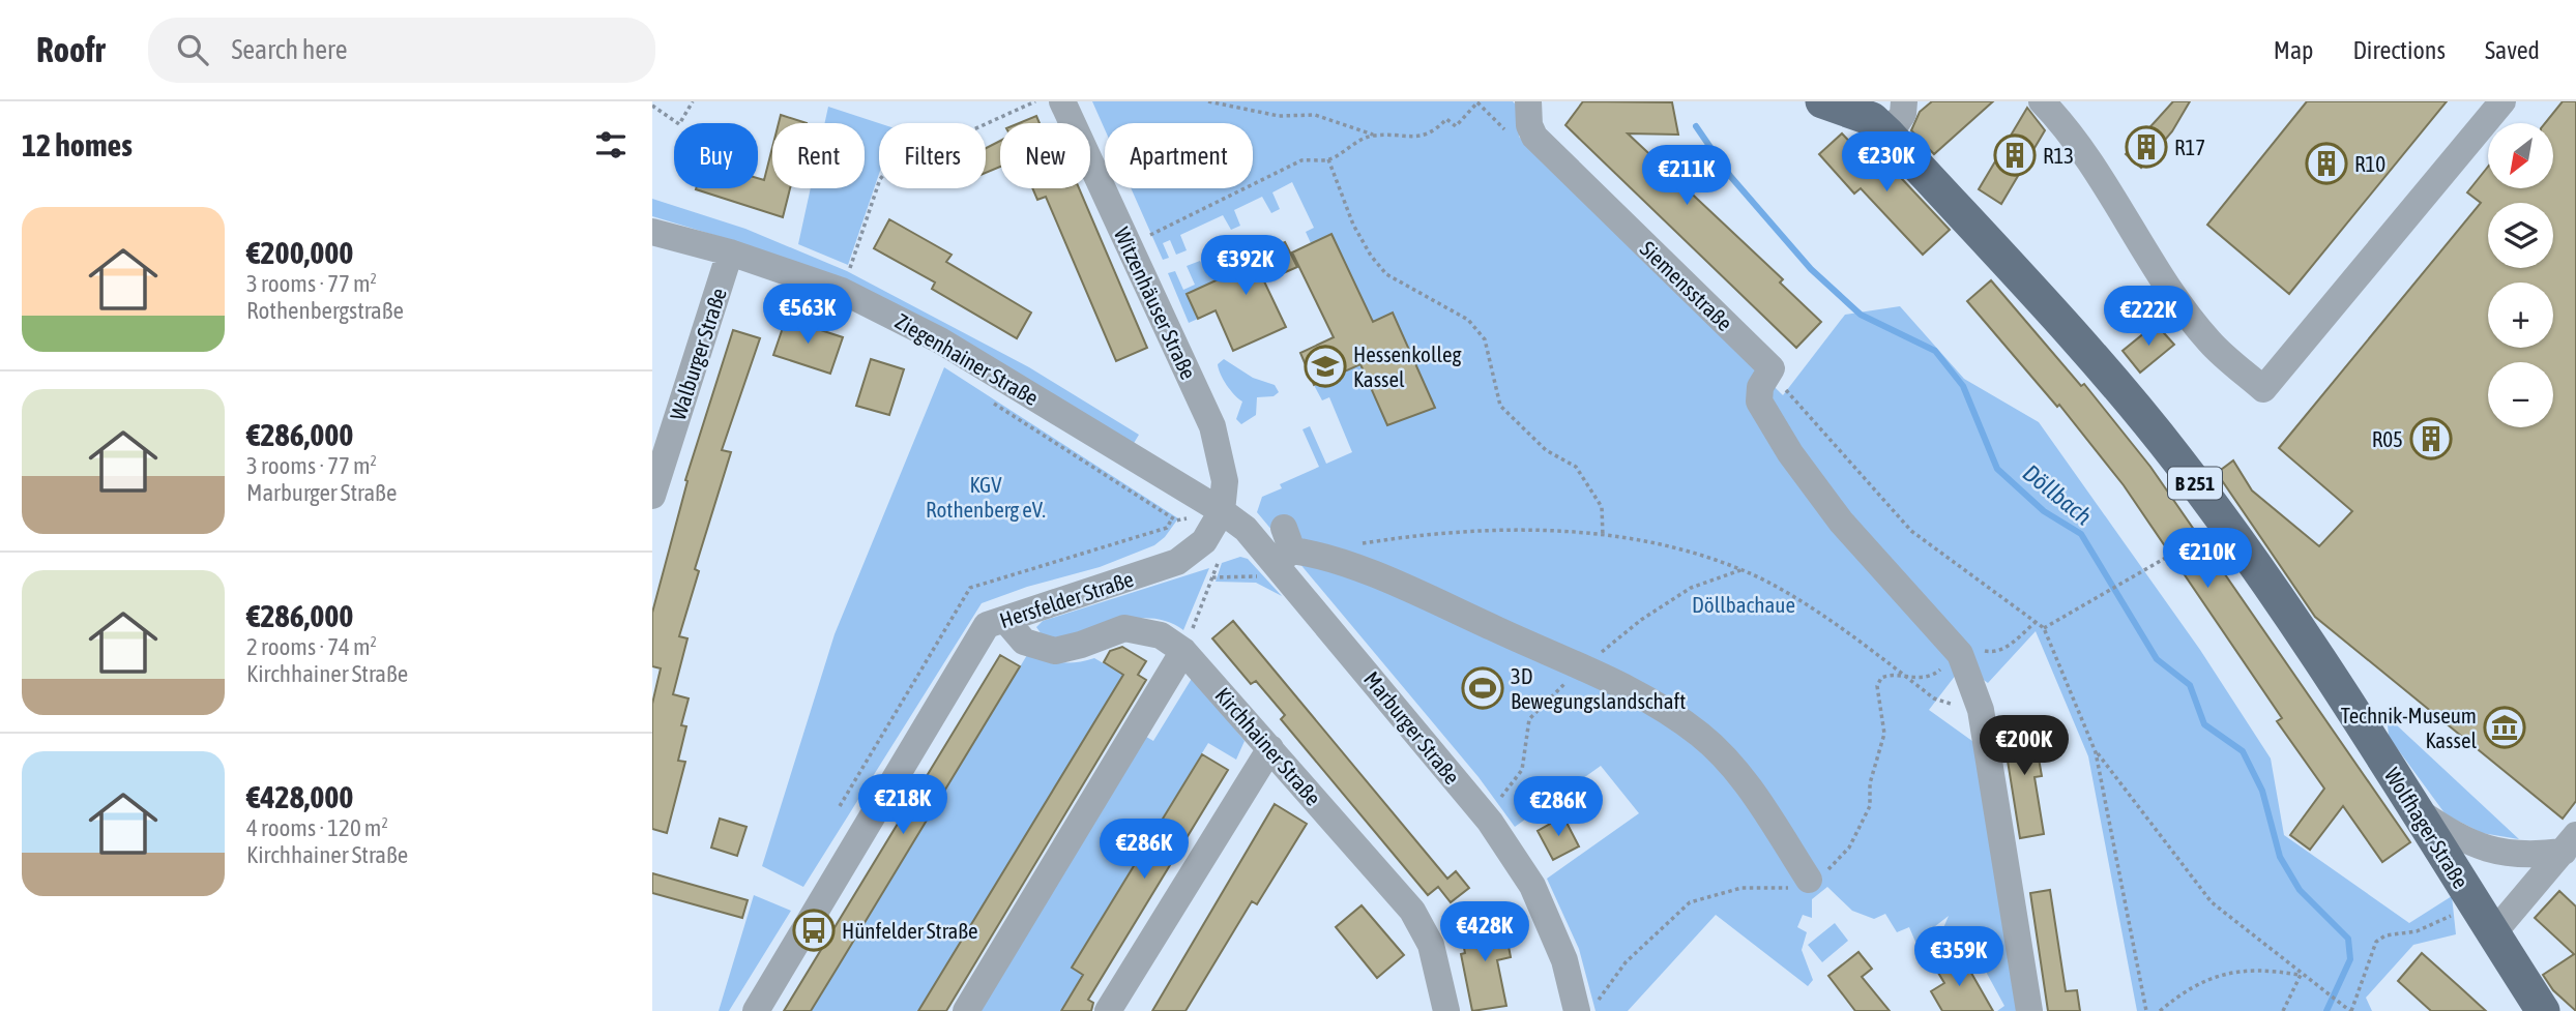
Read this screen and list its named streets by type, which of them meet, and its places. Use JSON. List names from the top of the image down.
{
  "streets": {
    "main road": ["B 251", "Wolfhager Straße"],
    "street": [
      "Siemensstraße",
      "Witzenhäuser Straße",
      "Walburger Straße",
      "Ziegenhainer Straße",
      "Hersfelder Straße",
      "Marburger Straße",
      "Kirchhainer Straße"
    ]
  },
  "crossings": [
    ["Witzenhäuser Straße", "Ziegenhainer Straße"],
    ["Witzenhäuser Straße", "Hersfelder Straße"],
    ["Witzenhäuser Straße", "Marburger Straße"],
    ["Walburger Straße", "Ziegenhainer Straße"],
    ["Ziegenhainer Straße", "Hersfelder Straße"],
    ["Ziegenhainer Straße", "Marburger Straße"],
    ["Hersfelder Straße", "Marburger Straße"],
    ["Hersfelder Straße", "Kirchhainer Straße"]
  ],
  "water": ["Döllbach"],
  "parks": ["KGV Rothenberg eV.", "Döllbachaue"],
  "places": {
    "building": [
      "R17",
      "R13",
      "R10",
      "R05"
    ],
    "school or university": ["Hessenkolleg Kassel"],
    "sports": ["3D Bewegungslandschaft"],
    "museum": ["Technik-Museum Kassel"],
    "bus stop": ["Hünfelder Straße"]
  },
  "north": "bottom left",
  "page": {
    "header": "Roofr",
    "search": "Search here",
    "nav": ["Map", "Directions", "Saved"],
    "heading": "12 homes",
    "map_buttons": ["+", "−"],
    "chip": [
      "Buy",
      "Rent",
      "Filters",
      "New",
      "Apartment"
    ],
    "price": [
      "€230K",
      "€211K",
      "€392K",
      "€563K",
      "€222K",
      "€210K",
      "€200K",
      "€218K",
      "€286K",
      "€286K",
      "€428K",
      "€359K"
    ],
    "list": [
      {
        "name": "€200,000",
        "note": "3 rooms · 77 m² · Rothenbergstraße"
      },
      {
        "name": "€286,000",
        "note": "3 rooms · 77 m² · Marburger Straße"
      },
      {
        "name": "€286,000",
        "note": "2 rooms · 74 m² · Kirchhainer Straße"
      },
      {
        "name": "€428,000",
        "note": "4 rooms · 120 m² · Kirchhainer Straße"
      }
    ]
  }
}
